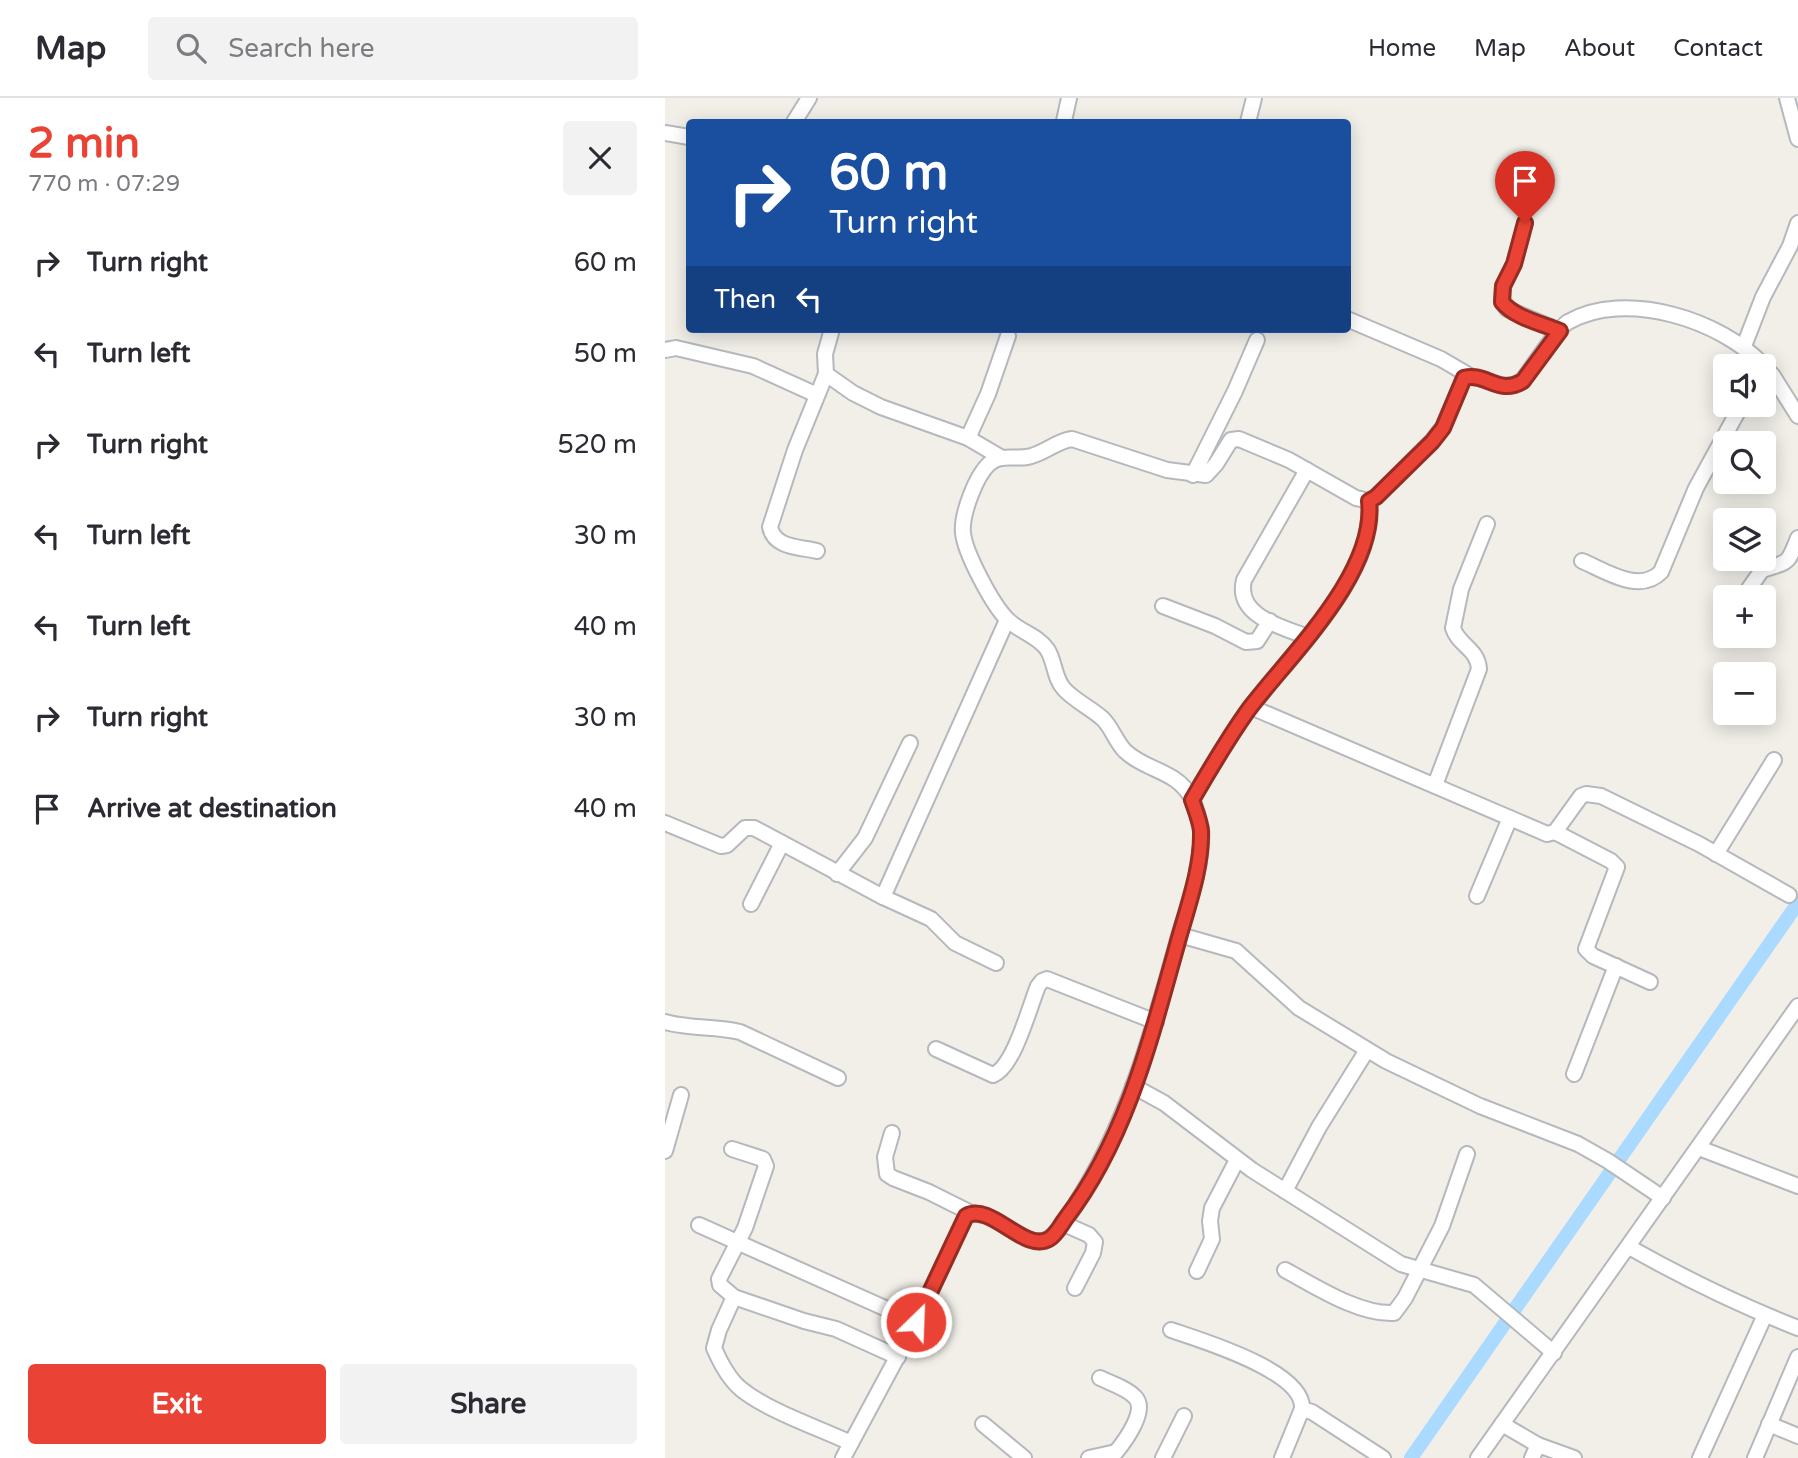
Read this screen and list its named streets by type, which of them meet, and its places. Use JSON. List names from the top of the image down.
{
  "page": {
    "header": "Map",
    "search": "Search here",
    "nav": [
      "Home",
      "Map",
      "About",
      "Contact"
    ],
    "heading": ["2 min", "770 m · 07:29"],
    "turn": ["60 m", "Turn right"],
    "list": [
      {
        "name": "Turn right",
        "value": "60 m"
      },
      {
        "name": "Turn left",
        "value": "50 m"
      },
      {
        "name": "Turn right",
        "value": "520 m"
      },
      {
        "name": "Turn left",
        "value": "30 m"
      },
      {
        "name": "Turn left",
        "value": "40 m"
      },
      {
        "name": "Turn right",
        "value": "30 m"
      },
      {
        "name": "Arrive at destination",
        "value": "40 m"
      }
    ],
    "then": "Then",
    "map_buttons": ["+", "−"],
    "buttons": ["Exit", "Share"]
  }
}
